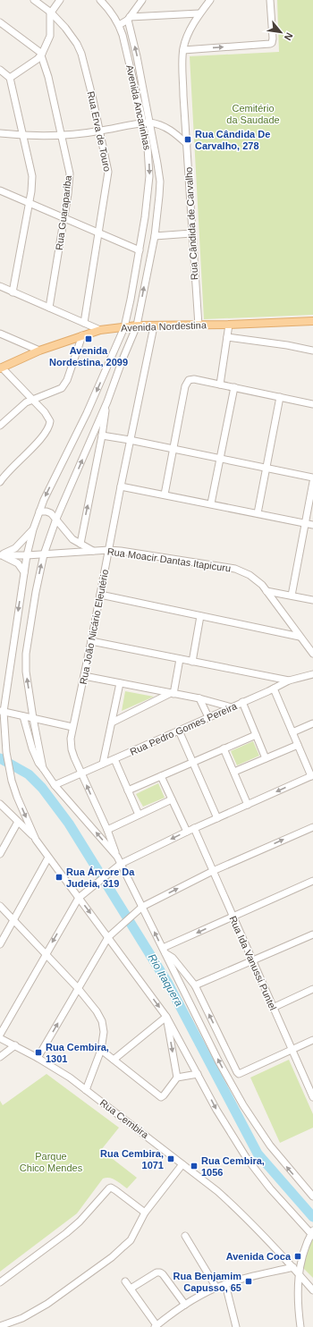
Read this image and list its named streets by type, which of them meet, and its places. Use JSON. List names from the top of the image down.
{
  "streets": {
    "main road": ["Avenida Nordestina"],
    "street": [
      "Avenida Ancarinhas",
      "Rua Erva de Touro",
      "Rua Guarapariba",
      "Rua Cândida de Carvalho",
      "Rua Moacir Dantas Itapicuru",
      "Rua João Nicário Eleutério",
      "Rua Pedro Gomes Pereira",
      "Rua Ida Vanussi Puntel",
      "Rua Cembira"
    ]
  },
  "crossings": [
    ["Avenida Ancarinhas", "Avenida Nordestina"],
    ["Avenida Ancarinhas", "Rua Moacir Dantas Itapicuru"],
    ["Rua Cândida de Carvalho", "Avenida Nordestina"],
    ["Avenida Nordestina", "Rua João Nicário Eleutério"],
    ["Rua Moacir Dantas Itapicuru", "Rua João Nicário Eleutério"],
    ["Rua João Nicário Eleutério", "Rua Pedro Gomes Pereira"]
  ],
  "water": ["Rio Itaquera"],
  "parks": ["Cemitério da Saudade", "Parque Chico Mendes"],
  "places": {
    "transit": [
      "Rua Cândida De Carvalho, 278",
      "Avenida Nordestina, 2099",
      "Rua Árvore Da Judeia, 319",
      "Rua Cembira, 1301",
      "Rua Cembira, 1071",
      "Rua Cembira, 1056",
      "Avenida Coca",
      "Rua Benjamim Capusso, 65"
    ]
  },
  "north": "bottom right"
}
